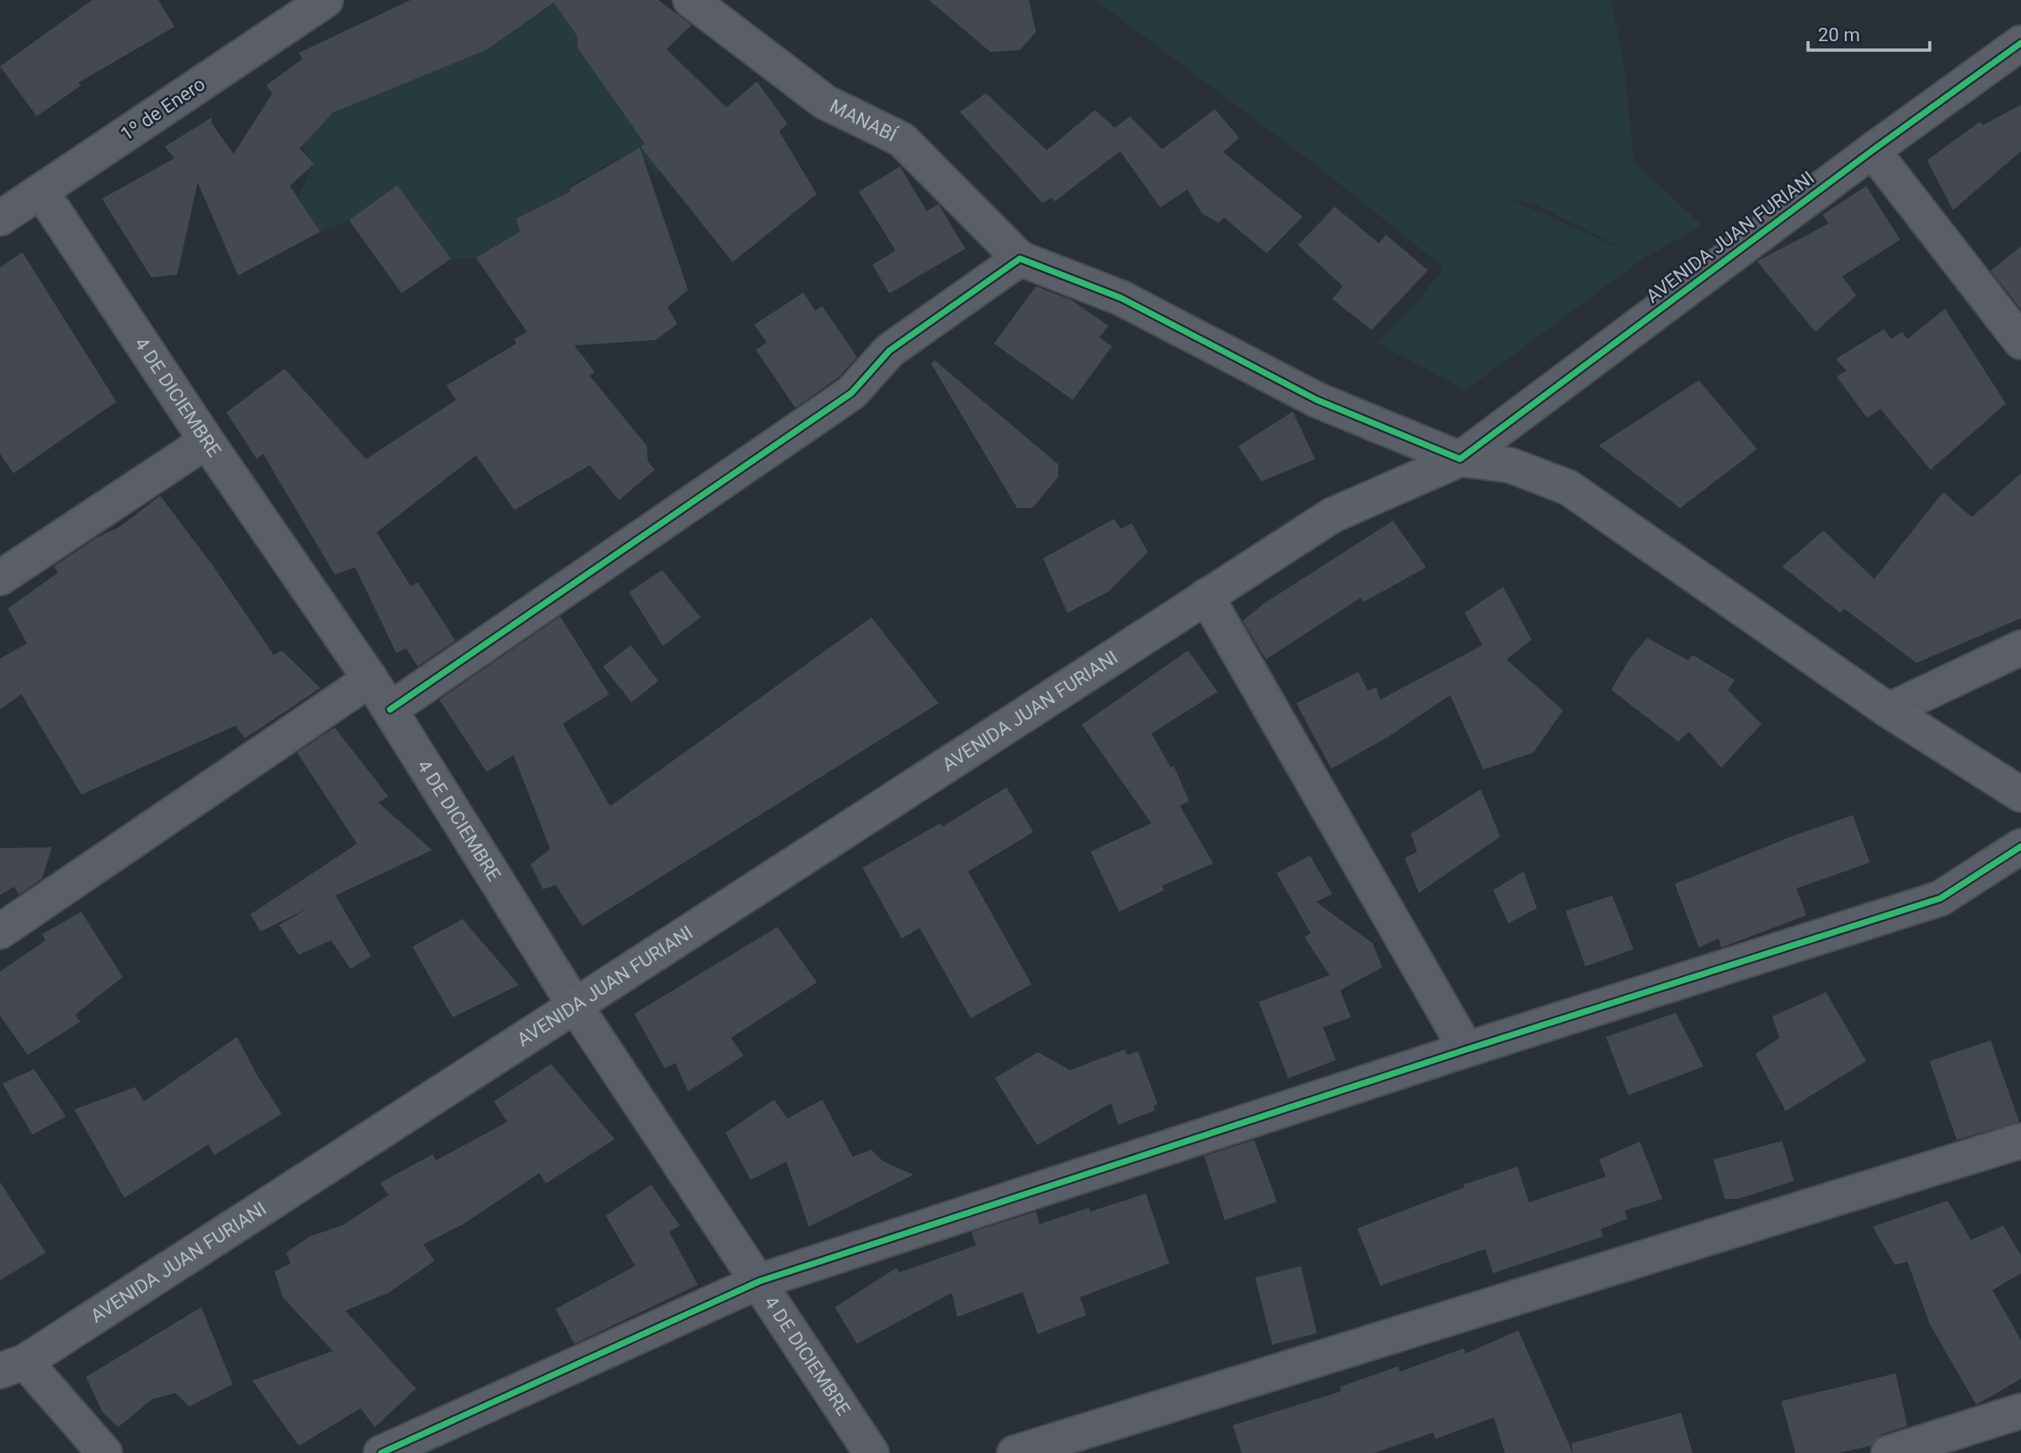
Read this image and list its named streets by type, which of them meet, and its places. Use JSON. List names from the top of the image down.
{
  "streets": {
    "main road": ["AVENIDA JUAN FURIANI"],
    "street": ["1º de Enero", "MANABÍ", "4 DE DICIEMBRE"]
  },
  "crossings": [
    ["1º de Enero", "4 DE DICIEMBRE"],
    ["AVENIDA JUAN FURIANI", "4 DE DICIEMBRE"]
  ],
  "scale_bar": "20 m"
}
